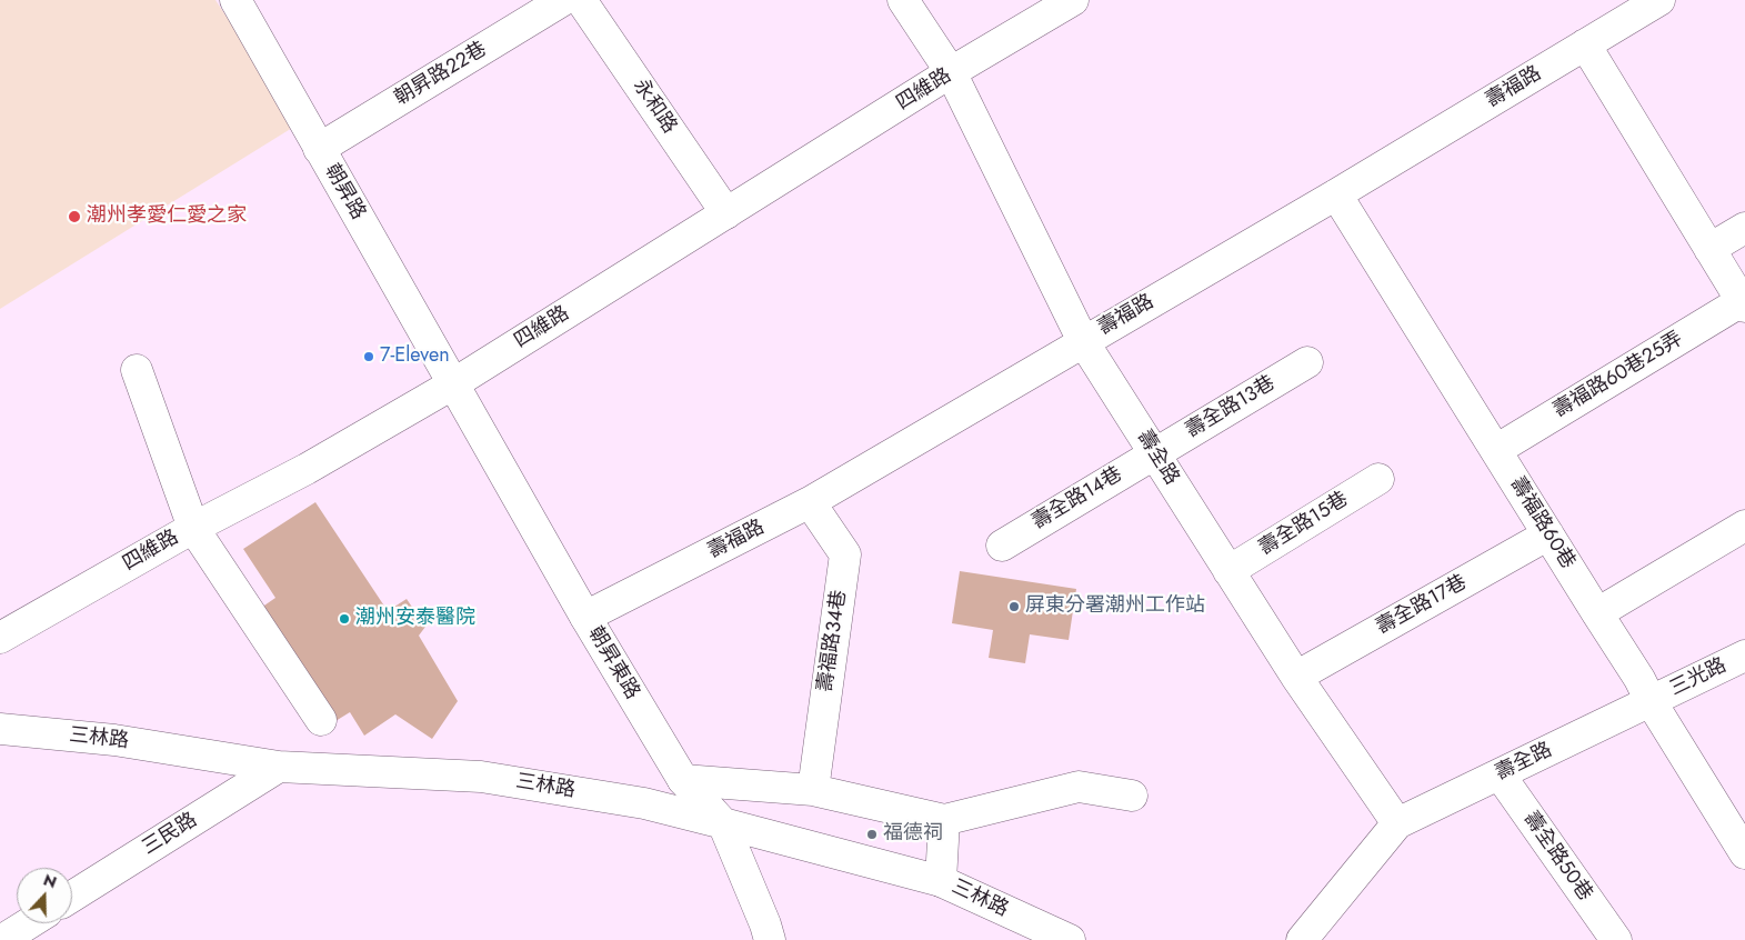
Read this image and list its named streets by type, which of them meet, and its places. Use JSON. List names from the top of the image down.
{
  "streets": {
    "street": [
      "朝昇路22巷",
      "壽福路",
      "四維路",
      "永和路",
      "朝昇路",
      "壽福路60巷25弄",
      "壽全路13巷",
      "壽全路",
      "壽全路14巷",
      "壽福路60巷",
      "壽全路15巷",
      "壽全路17巷",
      "壽福路34巷",
      "朝昇東路",
      "三光路",
      "三林路",
      "三民路",
      "壽全路50巷"
    ]
  },
  "crossings": [
    ["朝昇路22巷", "朝昇路"],
    ["壽福路", "壽全路"],
    ["壽福路", "壽福路60巷"],
    ["壽福路", "壽福路34巷"],
    ["壽福路", "朝昇東路"],
    ["四維路", "永和路"],
    ["四維路", "朝昇路"],
    ["四維路", "壽全路"],
    ["四維路", "朝昇東路"],
    ["朝昇路", "朝昇東路"],
    ["壽福路60巷25弄", "壽福路60巷"],
    ["壽全路13巷", "壽全路"],
    ["壽全路13巷", "壽全路14巷"],
    ["壽全路", "壽全路14巷"],
    ["壽全路", "壽福路60巷"],
    ["壽全路", "壽全路15巷"],
    ["壽全路", "壽全路17巷"],
    ["壽全路", "三光路"],
    ["壽全路", "壽全路50巷"],
    ["壽福路60巷", "壽全路17巷"],
    ["壽福路60巷", "三光路"],
    ["朝昇東路", "三林路"],
    ["三林路", "三民路"]
  ],
  "places": [
    "潮州孝愛仁愛之家",
    "7-Eleven",
    "屏東分署潮州工作站",
    "潮州安泰醫院",
    "福德祠"
  ],
  "north": "top"
}
